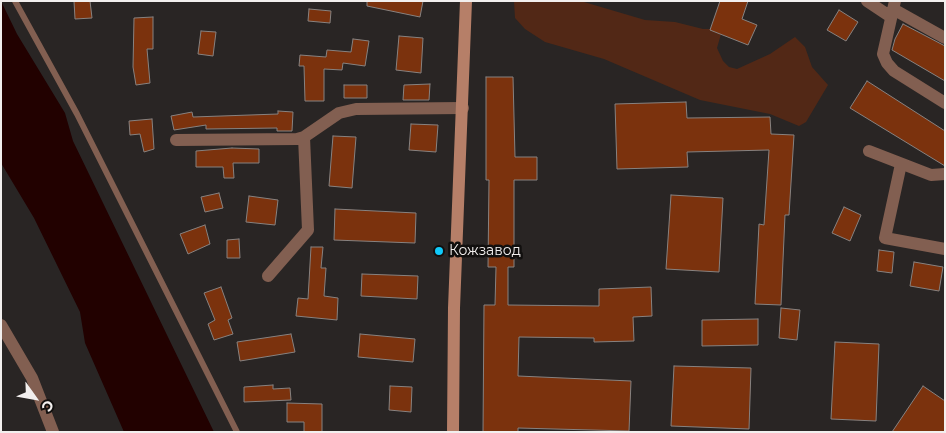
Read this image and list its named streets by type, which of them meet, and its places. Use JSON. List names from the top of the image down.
{
  "places": ["Кожзавод"],
  "north": "bottom right"
}
